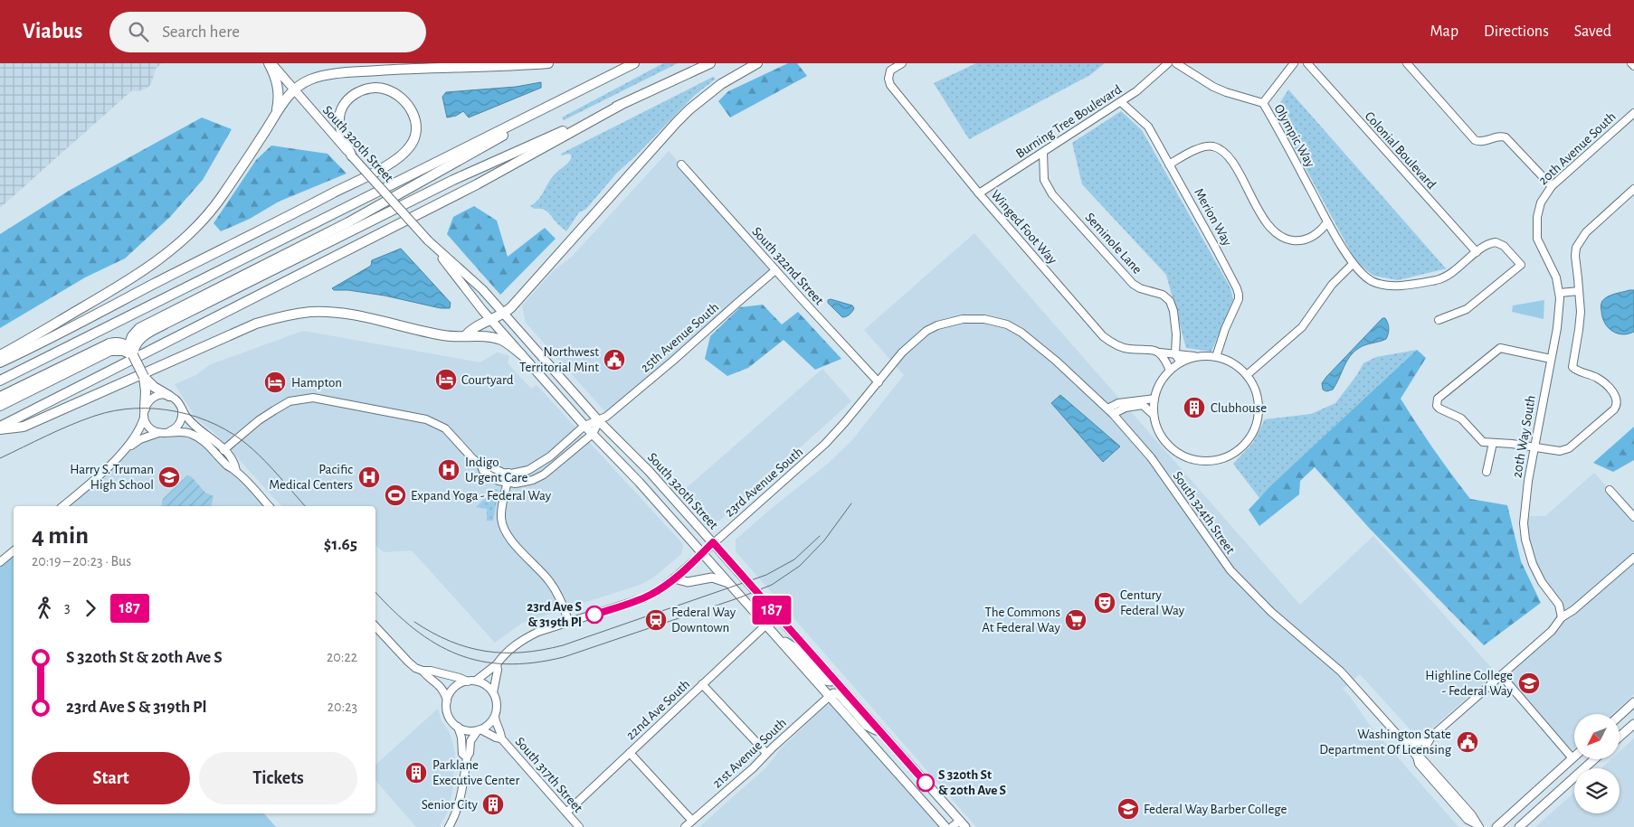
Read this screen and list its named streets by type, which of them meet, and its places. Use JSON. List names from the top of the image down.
{
  "streets": {
    "main road": ["South 320th Street"],
    "street": [
      "Burning Tree Boulevard",
      "Olympic Way",
      "20th Avenue South",
      "Colonial Boulevard",
      "Merion Way",
      "Winged Foot Way",
      "Seminole Lane",
      "South 322nd Street",
      "25th Avenue South",
      "20th Way South",
      "23rd Avenue South",
      "South 324th Street",
      "22nd Ave South",
      "21st Avenue South",
      "South 317th Street"
    ]
  },
  "crossings": [
    ["Burning Tree Boulevard", "Merion Way"],
    ["Burning Tree Boulevard", "Winged Foot Way"],
    ["Burning Tree Boulevard", "Seminole Lane"],
    ["Olympic Way", "Colonial Boulevard"],
    ["South 320th Street", "25th Avenue South"],
    ["South 320th Street", "23rd Avenue South"],
    ["South 320th Street", "22nd Ave South"],
    ["South 320th Street", "21st Avenue South"],
    ["20th Avenue South", "20th Way South"],
    ["Merion Way", "Winged Foot Way"],
    ["Winged Foot Way", "Seminole Lane"],
    ["South 322nd Street", "25th Avenue South"],
    ["South 322nd Street", "23rd Avenue South"],
    ["23rd Avenue South", "South 324th Street"],
    ["22nd Ave South", "South 317th Street"]
  ],
  "places": {
    "public building": ["Northwest Territorial Mint", "Washington State Department Of Licensing"],
    "hotel": ["Courtyard", "Hampton"],
    "building": ["Clubhouse", "Parklane Executive Center", "Senior City"],
    "hospital": ["Indigo Urgent Care", "Pacific Medical Centers"],
    "school or university": ["Harry S. Truman High School", "Highline College - Federal Way", "Federal Way Barber College"],
    "sports": ["Expand Yoga - Federal Way"],
    "theatre": ["Century Federal Way"],
    "other": ["23rd Ave S & 319th Pl", "S 320th St & 20th Ave S"],
    "station": ["Federal Way Downtown"],
    "supermarket": ["The Commons At Federal Way"]
  },
  "lines": ["bus line 187"],
  "north": "bottom left",
  "page": {
    "header": "Viabus",
    "search": "Search here",
    "nav": ["Map", "Directions", "Saved"],
    "on_map": "187",
    "heading": ["4 min", "20:19 – 20:23 · Bus", "$1.65"],
    "legs": ["3", "187"],
    "list": [
      {
        "name": "S 320th St & 20th Ave S",
        "value": "20:22"
      },
      {
        "name": "23rd Ave S & 319th Pl",
        "value": "20:23"
      }
    ],
    "buttons": ["Start", "Tickets"]
  }
}
